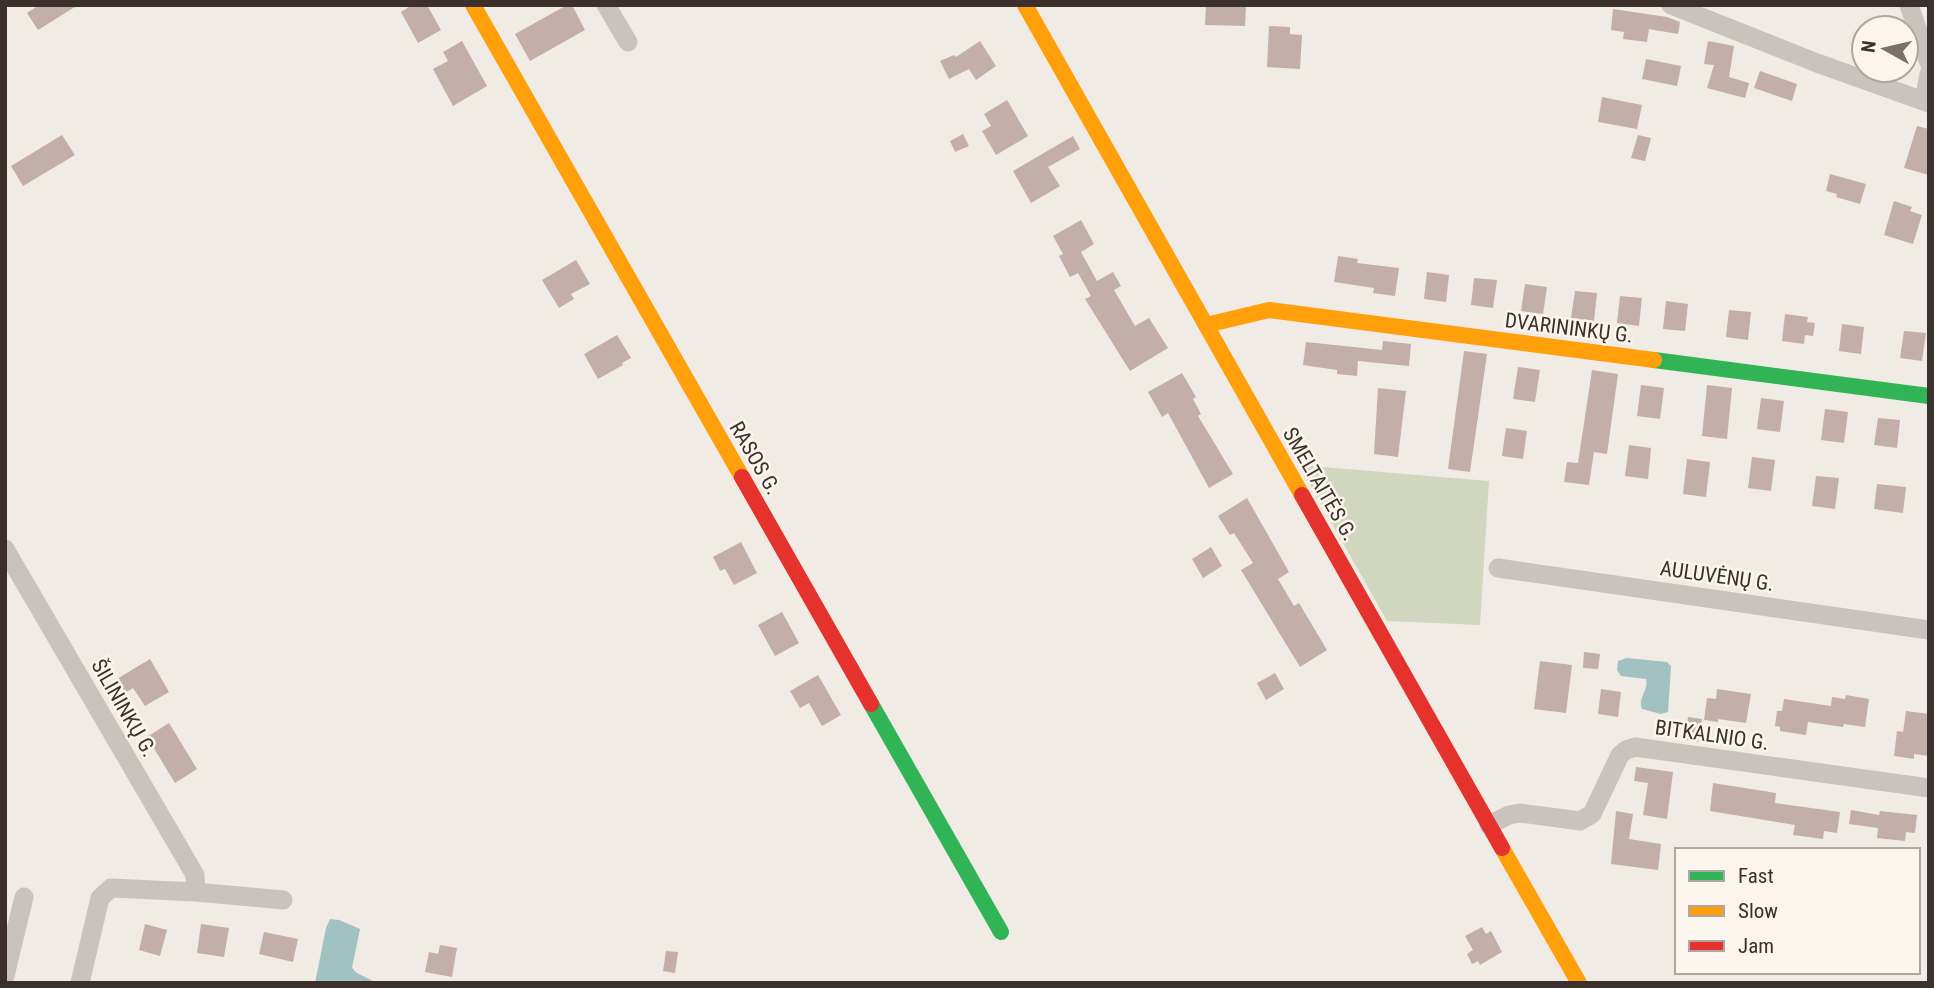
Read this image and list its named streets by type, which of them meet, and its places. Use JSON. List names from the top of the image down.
{
  "streets": {
    "street": [
      "DVARININKŲ G.",
      "RASOS G.",
      "SMELTAITĖS G.",
      "AULUVĖNŲ G.",
      "ŠILININKŲ G.",
      "BITKALNIO G."
    ]
  },
  "crossings": [
    ["DVARININKŲ G.", "SMELTAITĖS G."],
    ["SMELTAITĖS G.", "BITKALNIO G."]
  ],
  "legend": ["Fast", "Slow", "Jam"],
  "north": "left"
}
